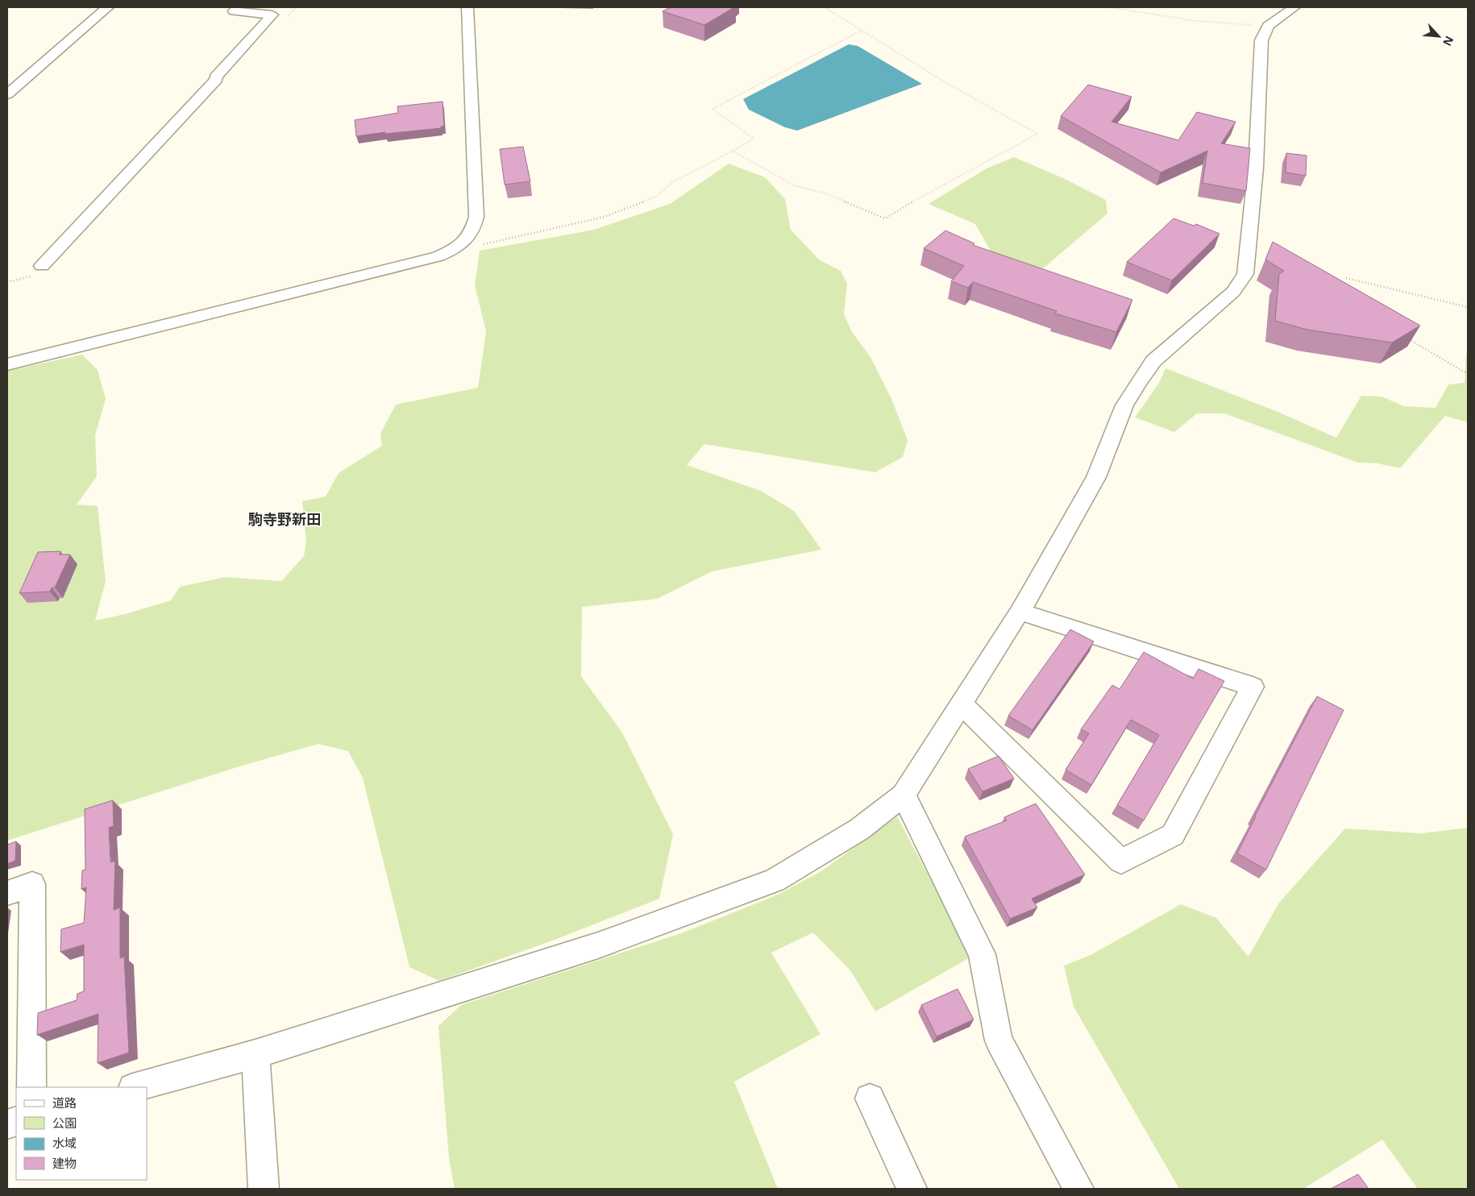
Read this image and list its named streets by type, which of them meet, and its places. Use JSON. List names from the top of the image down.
{
  "districts": ["駒寺野新田"],
  "legend": [
    "道路",
    "公園",
    "水域",
    "建物"
  ],
  "north": "bottom right"
}
